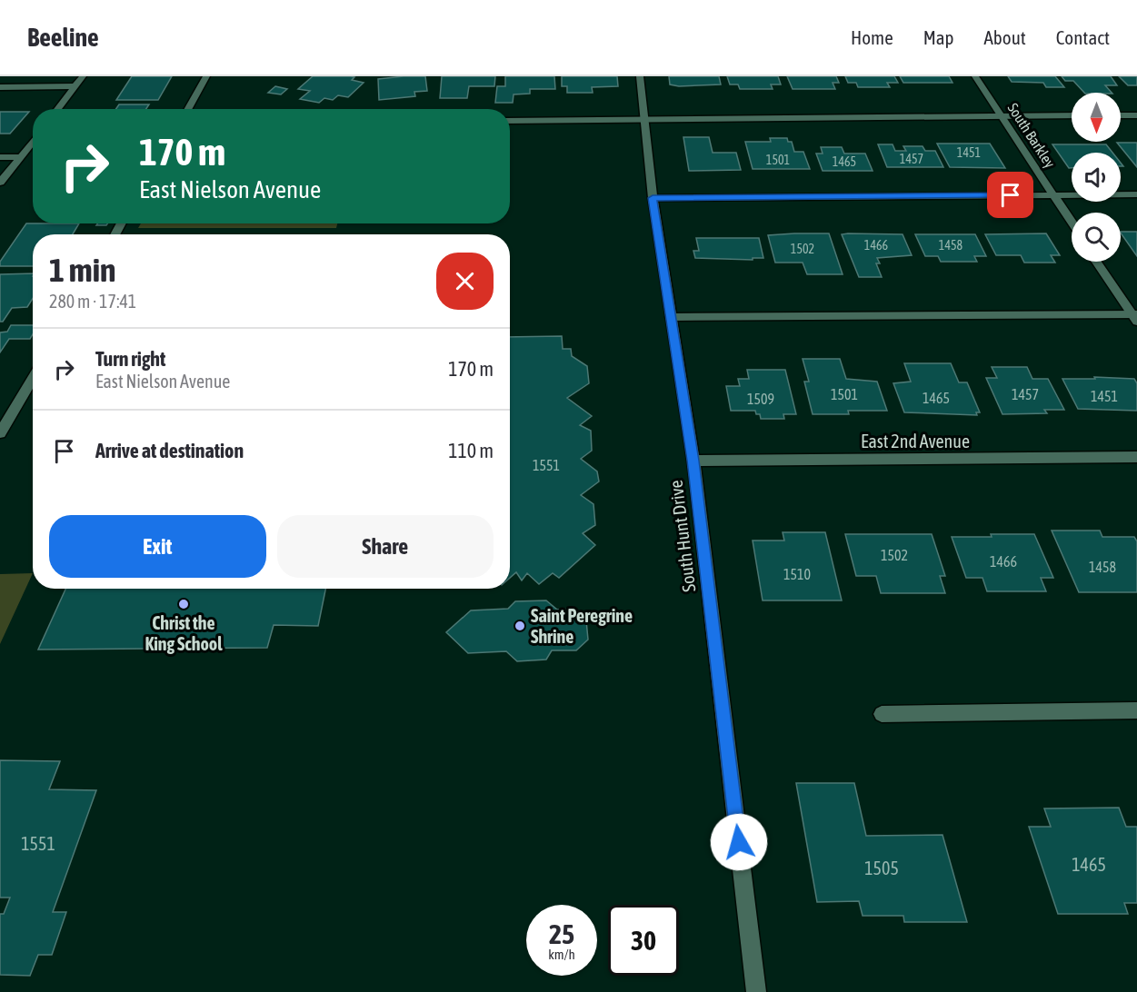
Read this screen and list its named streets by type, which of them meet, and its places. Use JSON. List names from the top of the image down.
{
  "streets": {
    "street": ["South Barkley", "East 2nd Avenue", "South Hunt Drive"]
  },
  "crossings": [
    ["East 2nd Avenue", "South Hunt Drive"]
  ],
  "places": ["Christ the King School", "Saint Peregrine Shrine"],
  "house_numbers": [
    "1451",
    "1457",
    "1501",
    "1465",
    "1466",
    "1458",
    "1502",
    "1501",
    "1457",
    "1451",
    "1465",
    "1509",
    "1551",
    "1502",
    "1466",
    "1458",
    "1510",
    "1551",
    "1465",
    "1505"
  ],
  "north": "bottom",
  "page": {
    "header": "Beeline",
    "nav": [
      "Home",
      "Map",
      "About",
      "Contact"
    ],
    "turn": ["170 m", "East Nielson Avenue"],
    "heading": ["1 min", "280 m · 17:41"],
    "list": [
      {
        "name": "Turn right",
        "note": "East Nielson Avenue",
        "value": "170 m"
      },
      {
        "name": "Arrive at destination",
        "value": "110 m"
      }
    ],
    "buttons": ["Exit", "Share"],
    "speed": "25 km/h",
    "limit": "30"
  }
}
